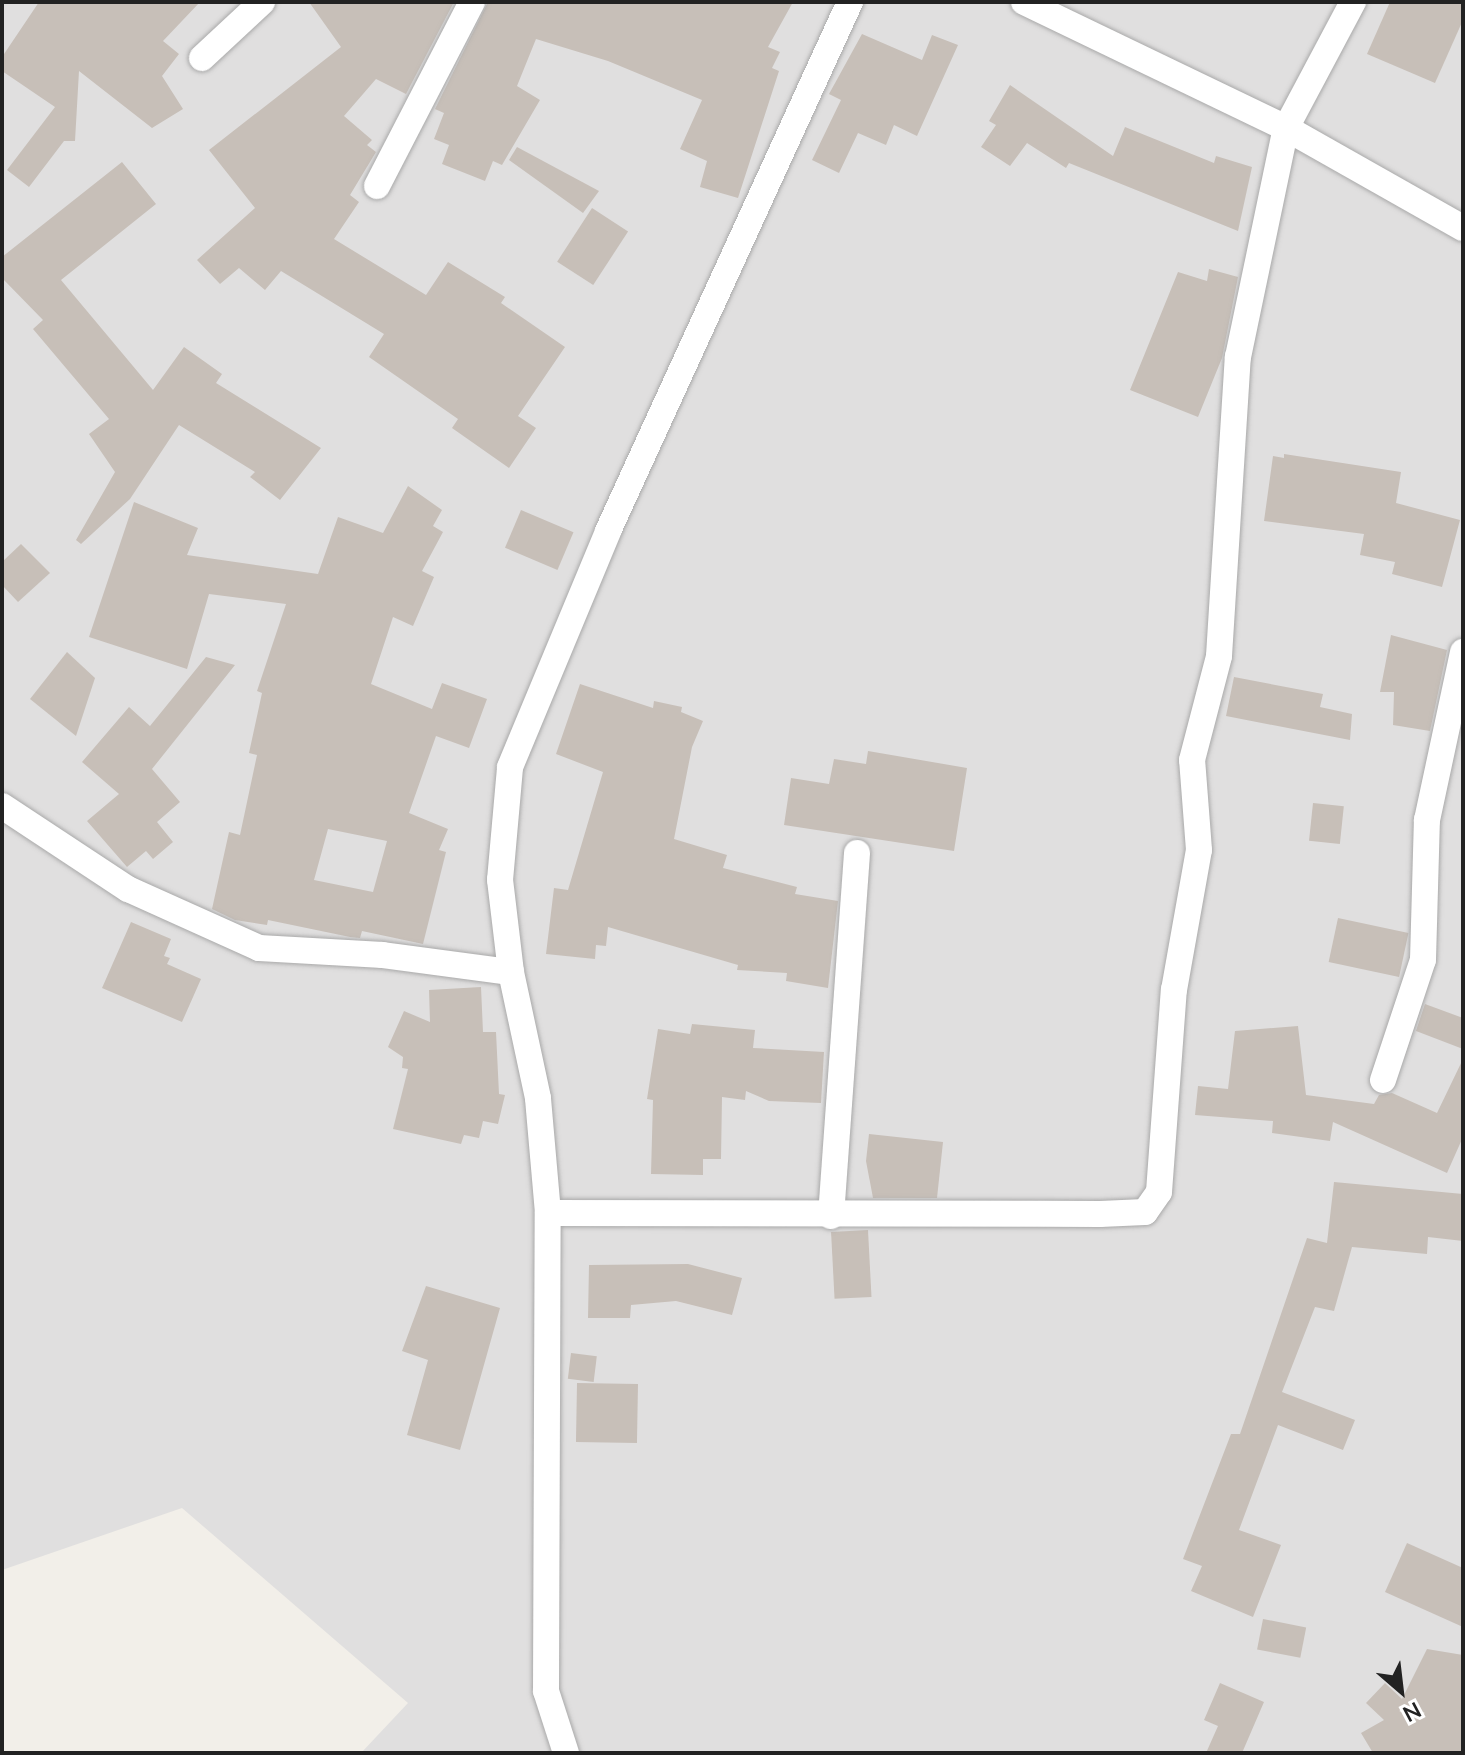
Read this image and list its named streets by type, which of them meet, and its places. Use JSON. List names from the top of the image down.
{
  "north": "bottom right"
}
